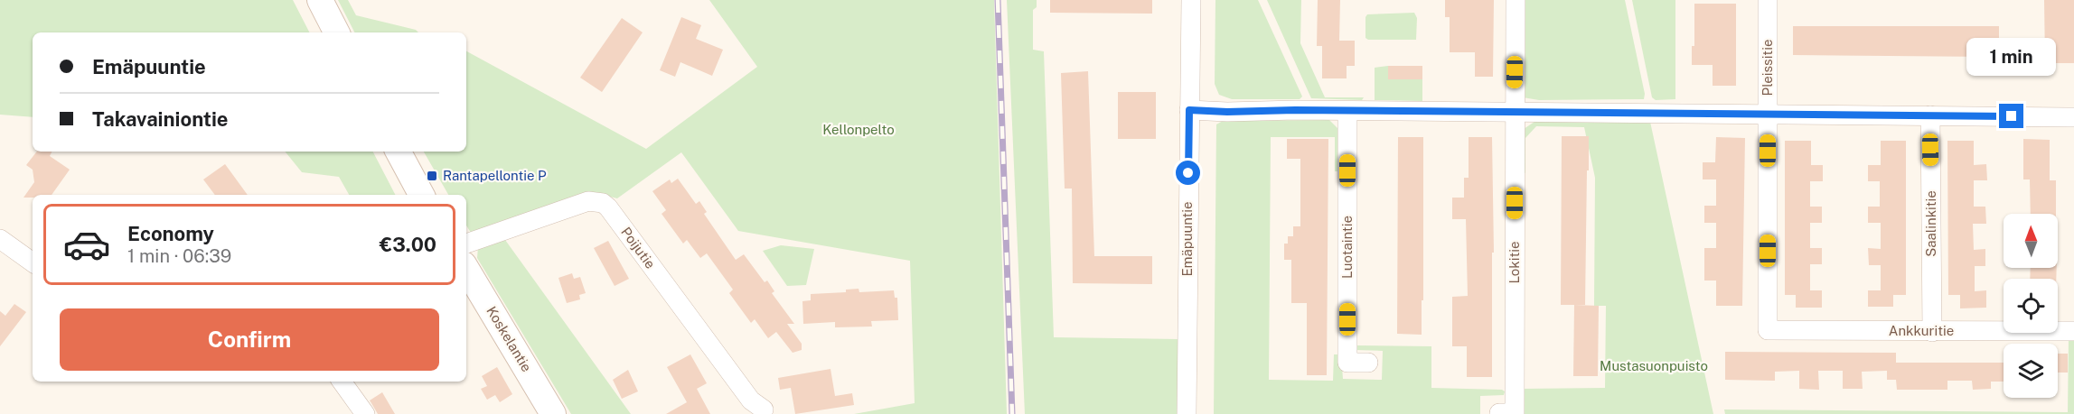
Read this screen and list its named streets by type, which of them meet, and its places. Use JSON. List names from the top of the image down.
{
  "streets": {
    "main road": ["Koskelantie"],
    "street": [
      "Pleissitie",
      "Saalinkitie",
      "Emäpuuntie",
      "Luotaintie",
      "Poijutie",
      "Lokitie",
      "Ankkuritie"
    ]
  },
  "crossings": [
    ["Pleissitie", "Ankkuritie"],
    ["Saalinkitie", "Ankkuritie"]
  ],
  "parks": ["Kellonpelto", "Mustasuonpuisto"],
  "places": {
    "transit": ["Rantapellontie P"]
  },
  "north": "top",
  "page": {
    "banner": ["Emäpuuntie", "Takavainiontie"],
    "bubble": "1 min",
    "list": [
      {
        "name": "Economy",
        "note": "1 min · 06:39",
        "value": "€3.00"
      }
    ],
    "buttons": "Confirm"
  }
}
